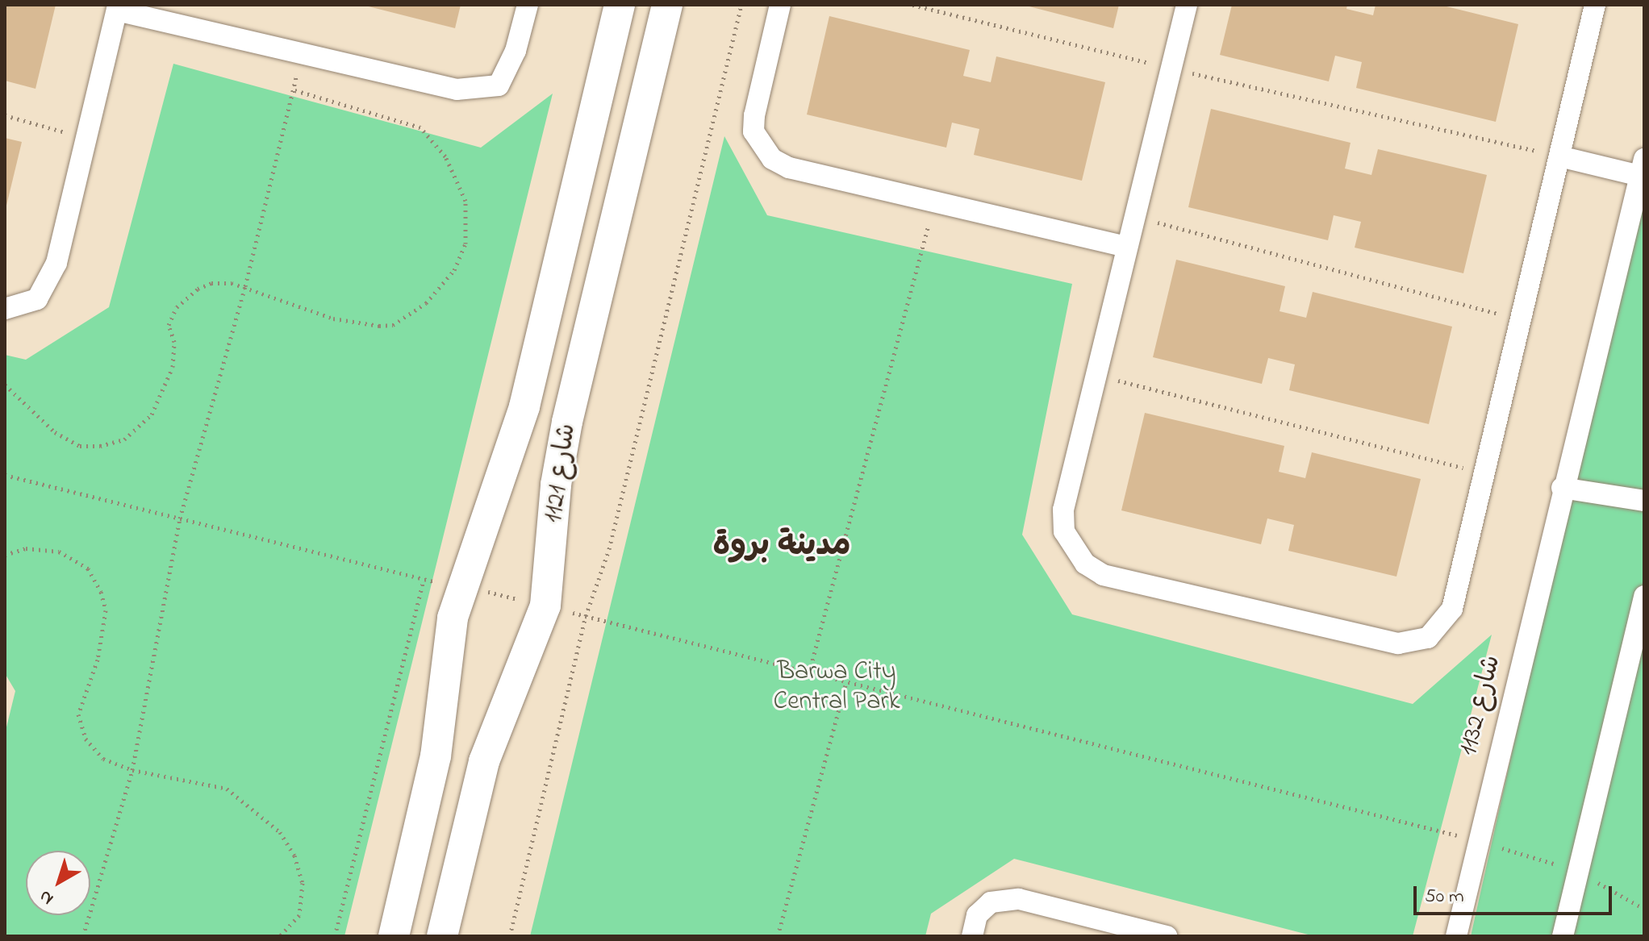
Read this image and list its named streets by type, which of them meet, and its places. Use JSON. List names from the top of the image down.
{
  "streets": {
    "street": ["شارع 1121", "شارع 1132"]
  },
  "districts": ["مدينة بروة"],
  "parks": ["Barwa City Central Park"],
  "scale_bar": "50 m",
  "north": "bottom left"
}
